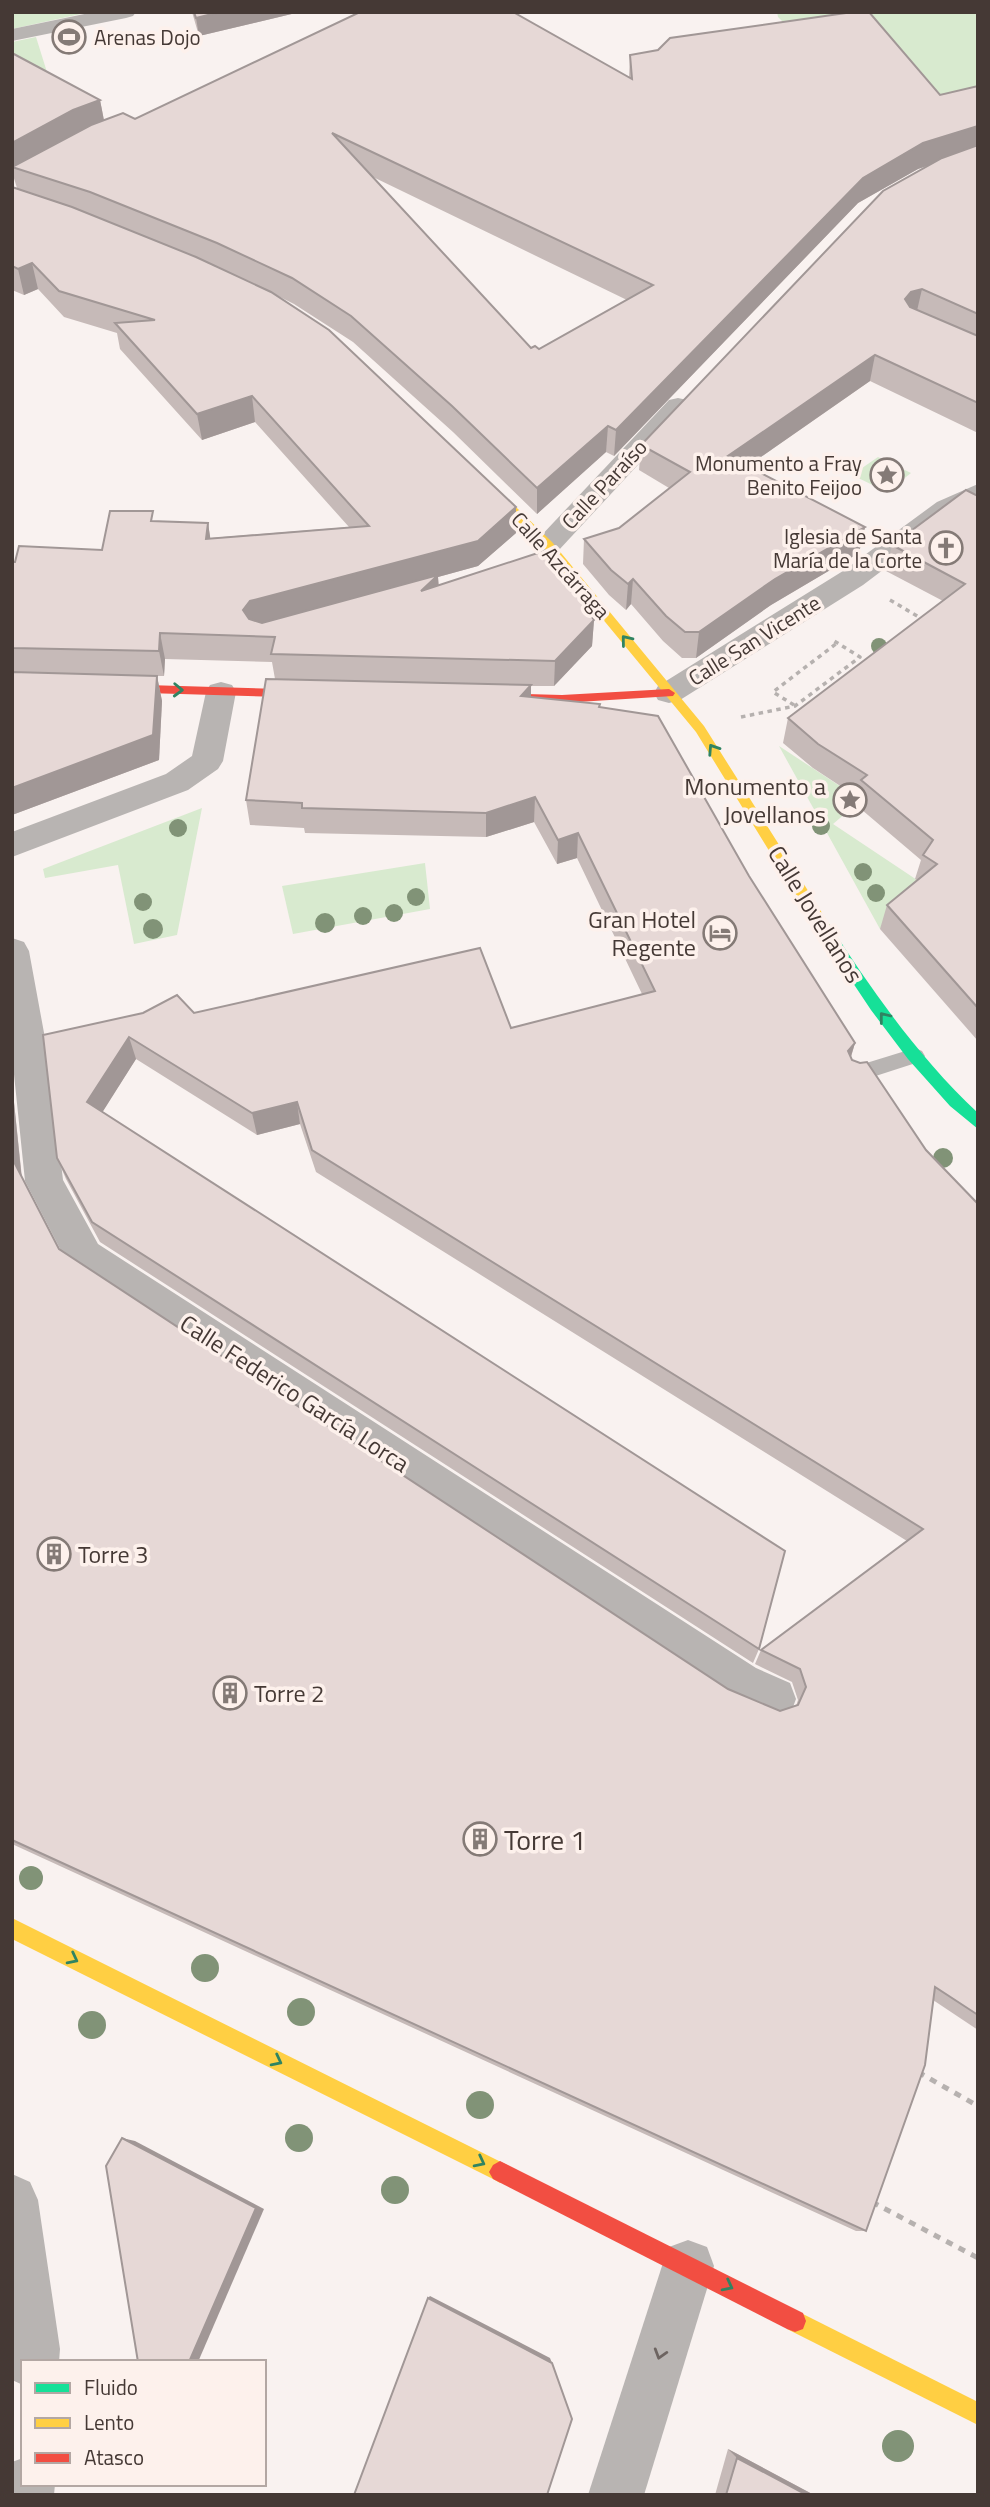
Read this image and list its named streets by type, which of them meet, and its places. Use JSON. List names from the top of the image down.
{
  "streets": {
    "street": [
      "Calle Paraíso",
      "Calle Azcárraga",
      "Calle San Vicente",
      "Calle Jovellanos",
      "Calle Federico García Lorca"
    ]
  },
  "crossings": [
    ["Calle Paraíso", "Calle Azcárraga"],
    ["Calle Azcárraga", "Calle San Vicente"],
    ["Calle Azcárraga", "Calle Jovellanos"],
    ["Calle San Vicente", "Calle Jovellanos"]
  ],
  "one_way": ["Calle Azcárraga", "Calle Jovellanos"],
  "places": {
    "sports": ["Arenas Dojo"],
    "place": ["Monumento a Fray Benito Feijoo", "Monumento a Jovellanos"],
    "church": ["Iglesia de Santa María de la Corte"],
    "hotel": ["Gran Hotel Regente"],
    "building": ["Torre 3", "Torre 2", "Torre 1"]
  },
  "legend": ["Fluido", "Lento", "Atasco"]
}
